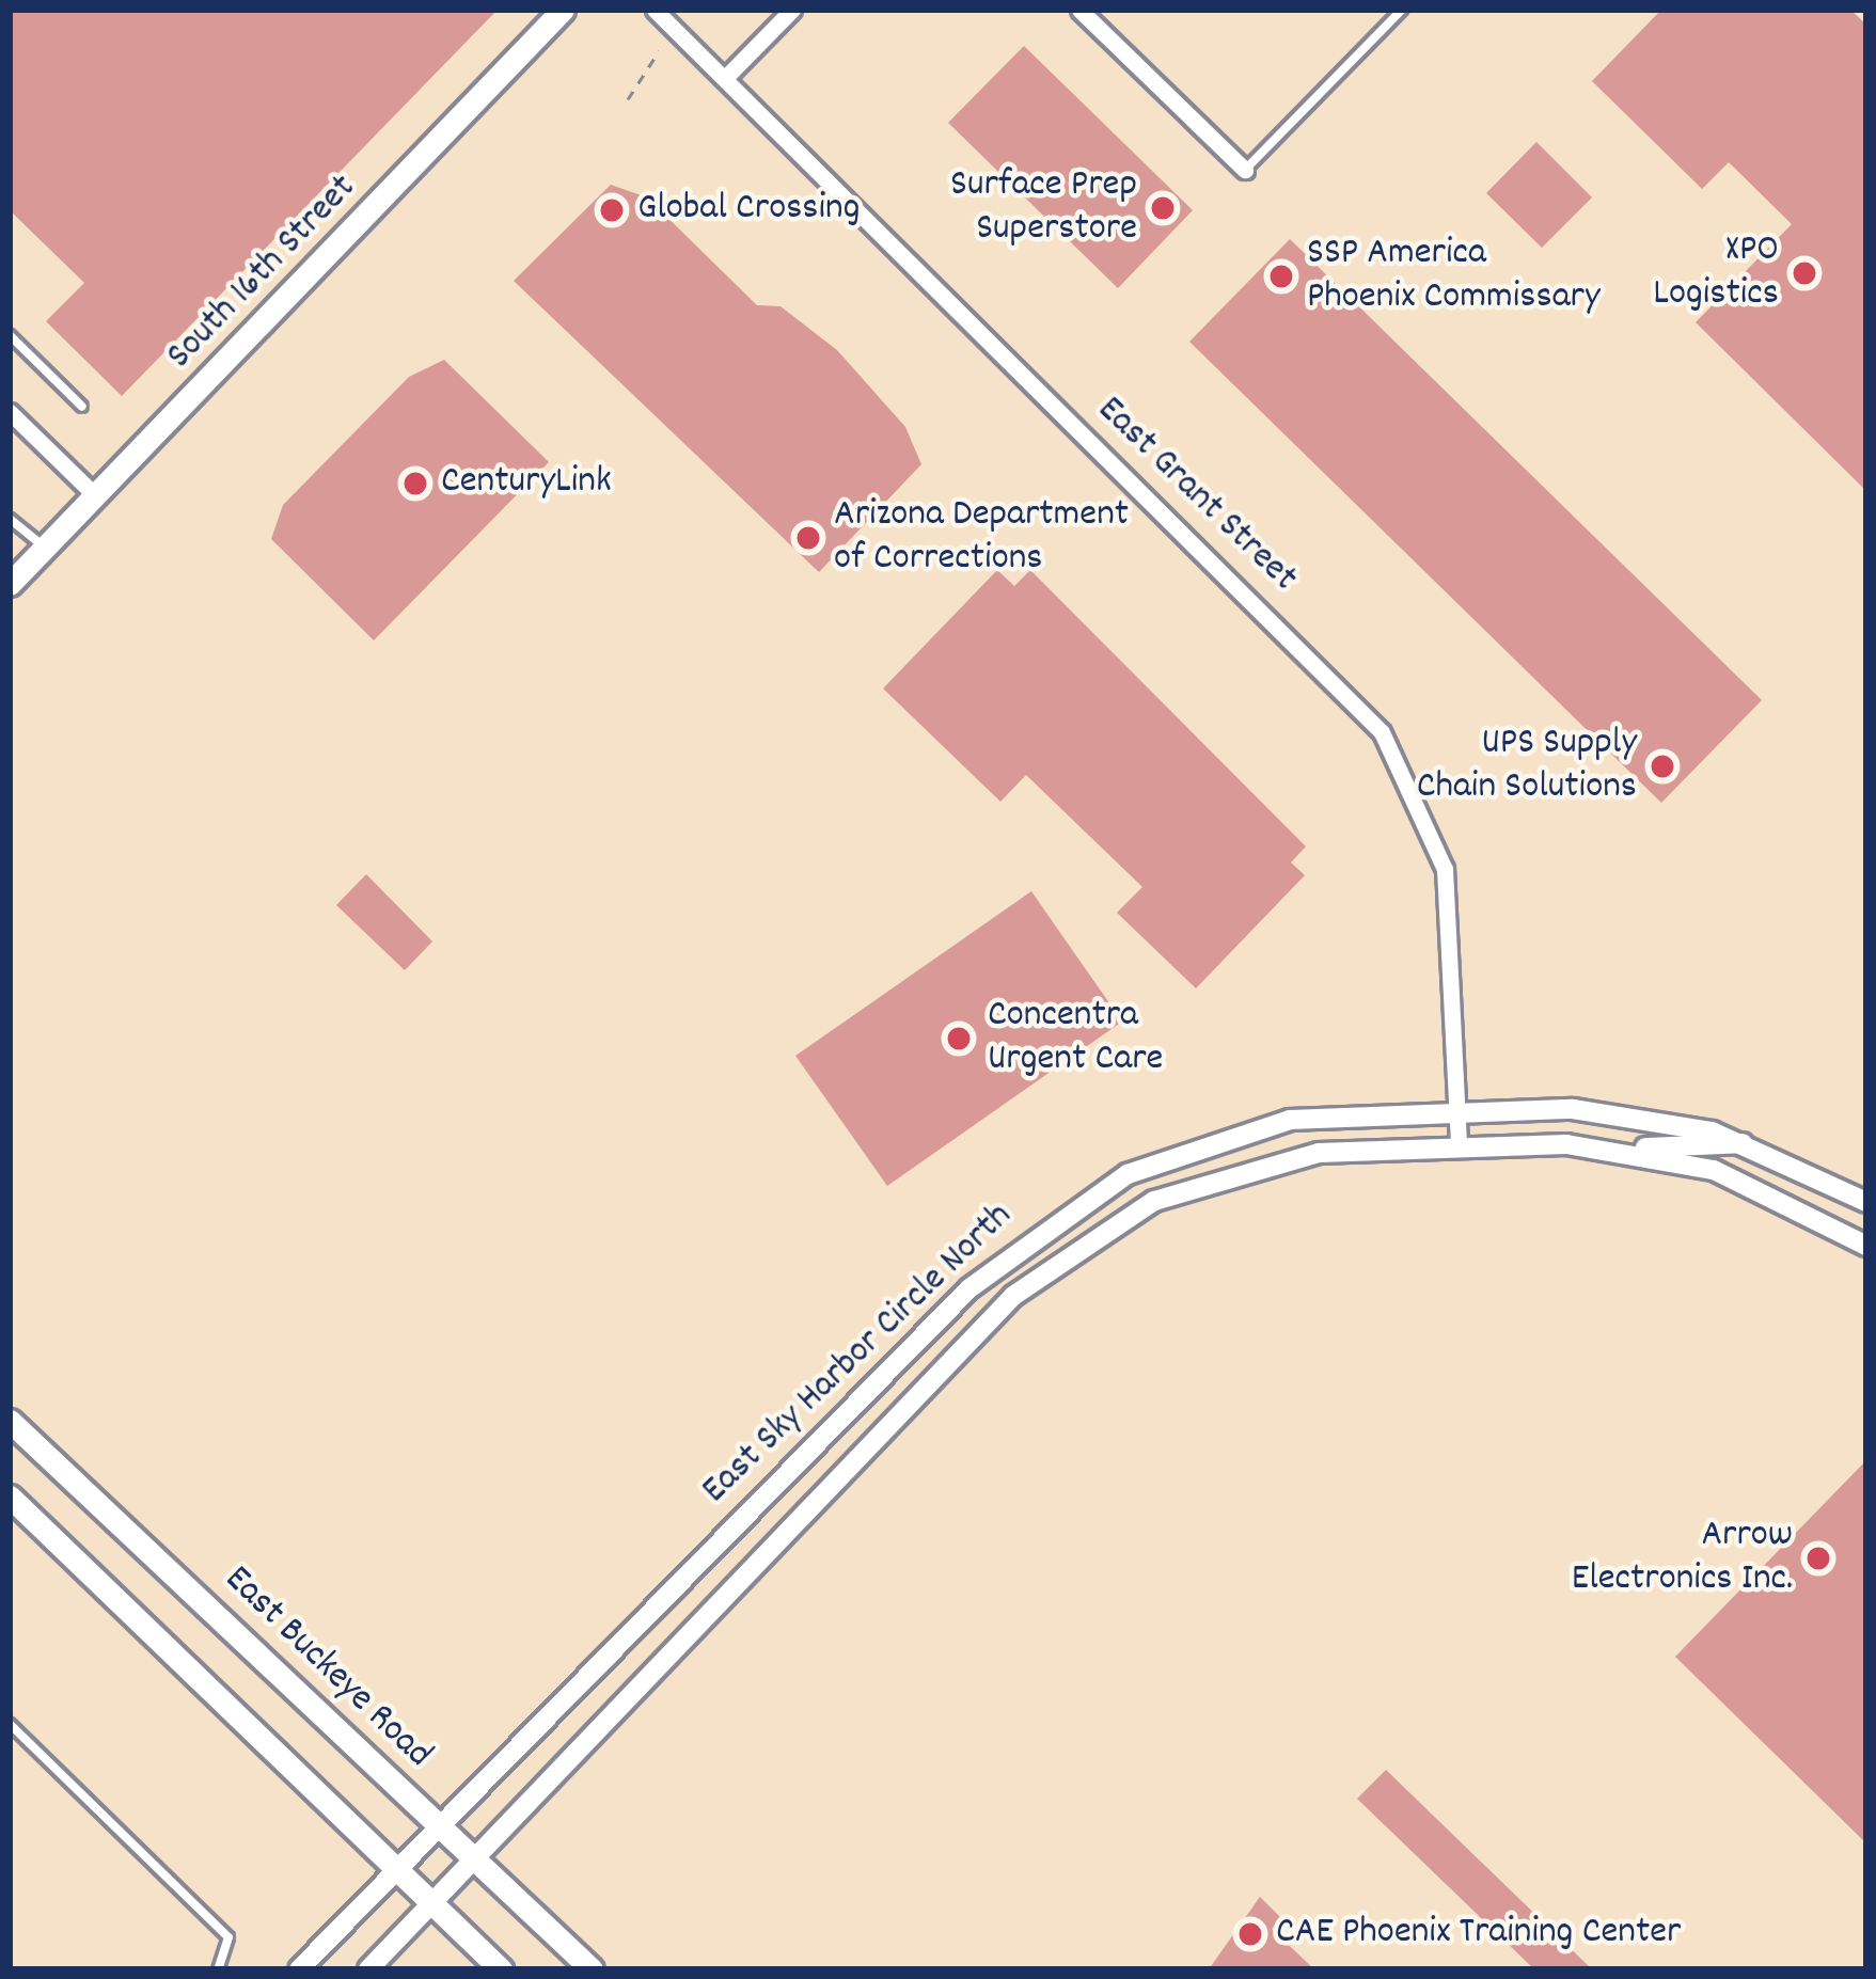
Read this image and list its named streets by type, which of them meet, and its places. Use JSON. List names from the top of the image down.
{
  "streets": {
    "main road": ["South 16th Street", "East Buckeye Road"],
    "street": ["East Grant Street", "East Sky Harbor Circle North"]
  },
  "crossings": [
    ["East Grant Street", "East Sky Harbor Circle North"],
    ["East Sky Harbor Circle North", "East Buckeye Road"]
  ],
  "places": [
    "Surface Prep Superstore",
    "Global Crossing",
    "XPO Logistics",
    "SSP America Phoenix Commissary",
    "CenturyLink",
    "Arizona Department of Corrections",
    "UPS Supply Chain Solutions",
    "Concentra Urgent Care",
    "Arrow Electronics Inc.",
    "CAE Phoenix Training Center"
  ]
}
